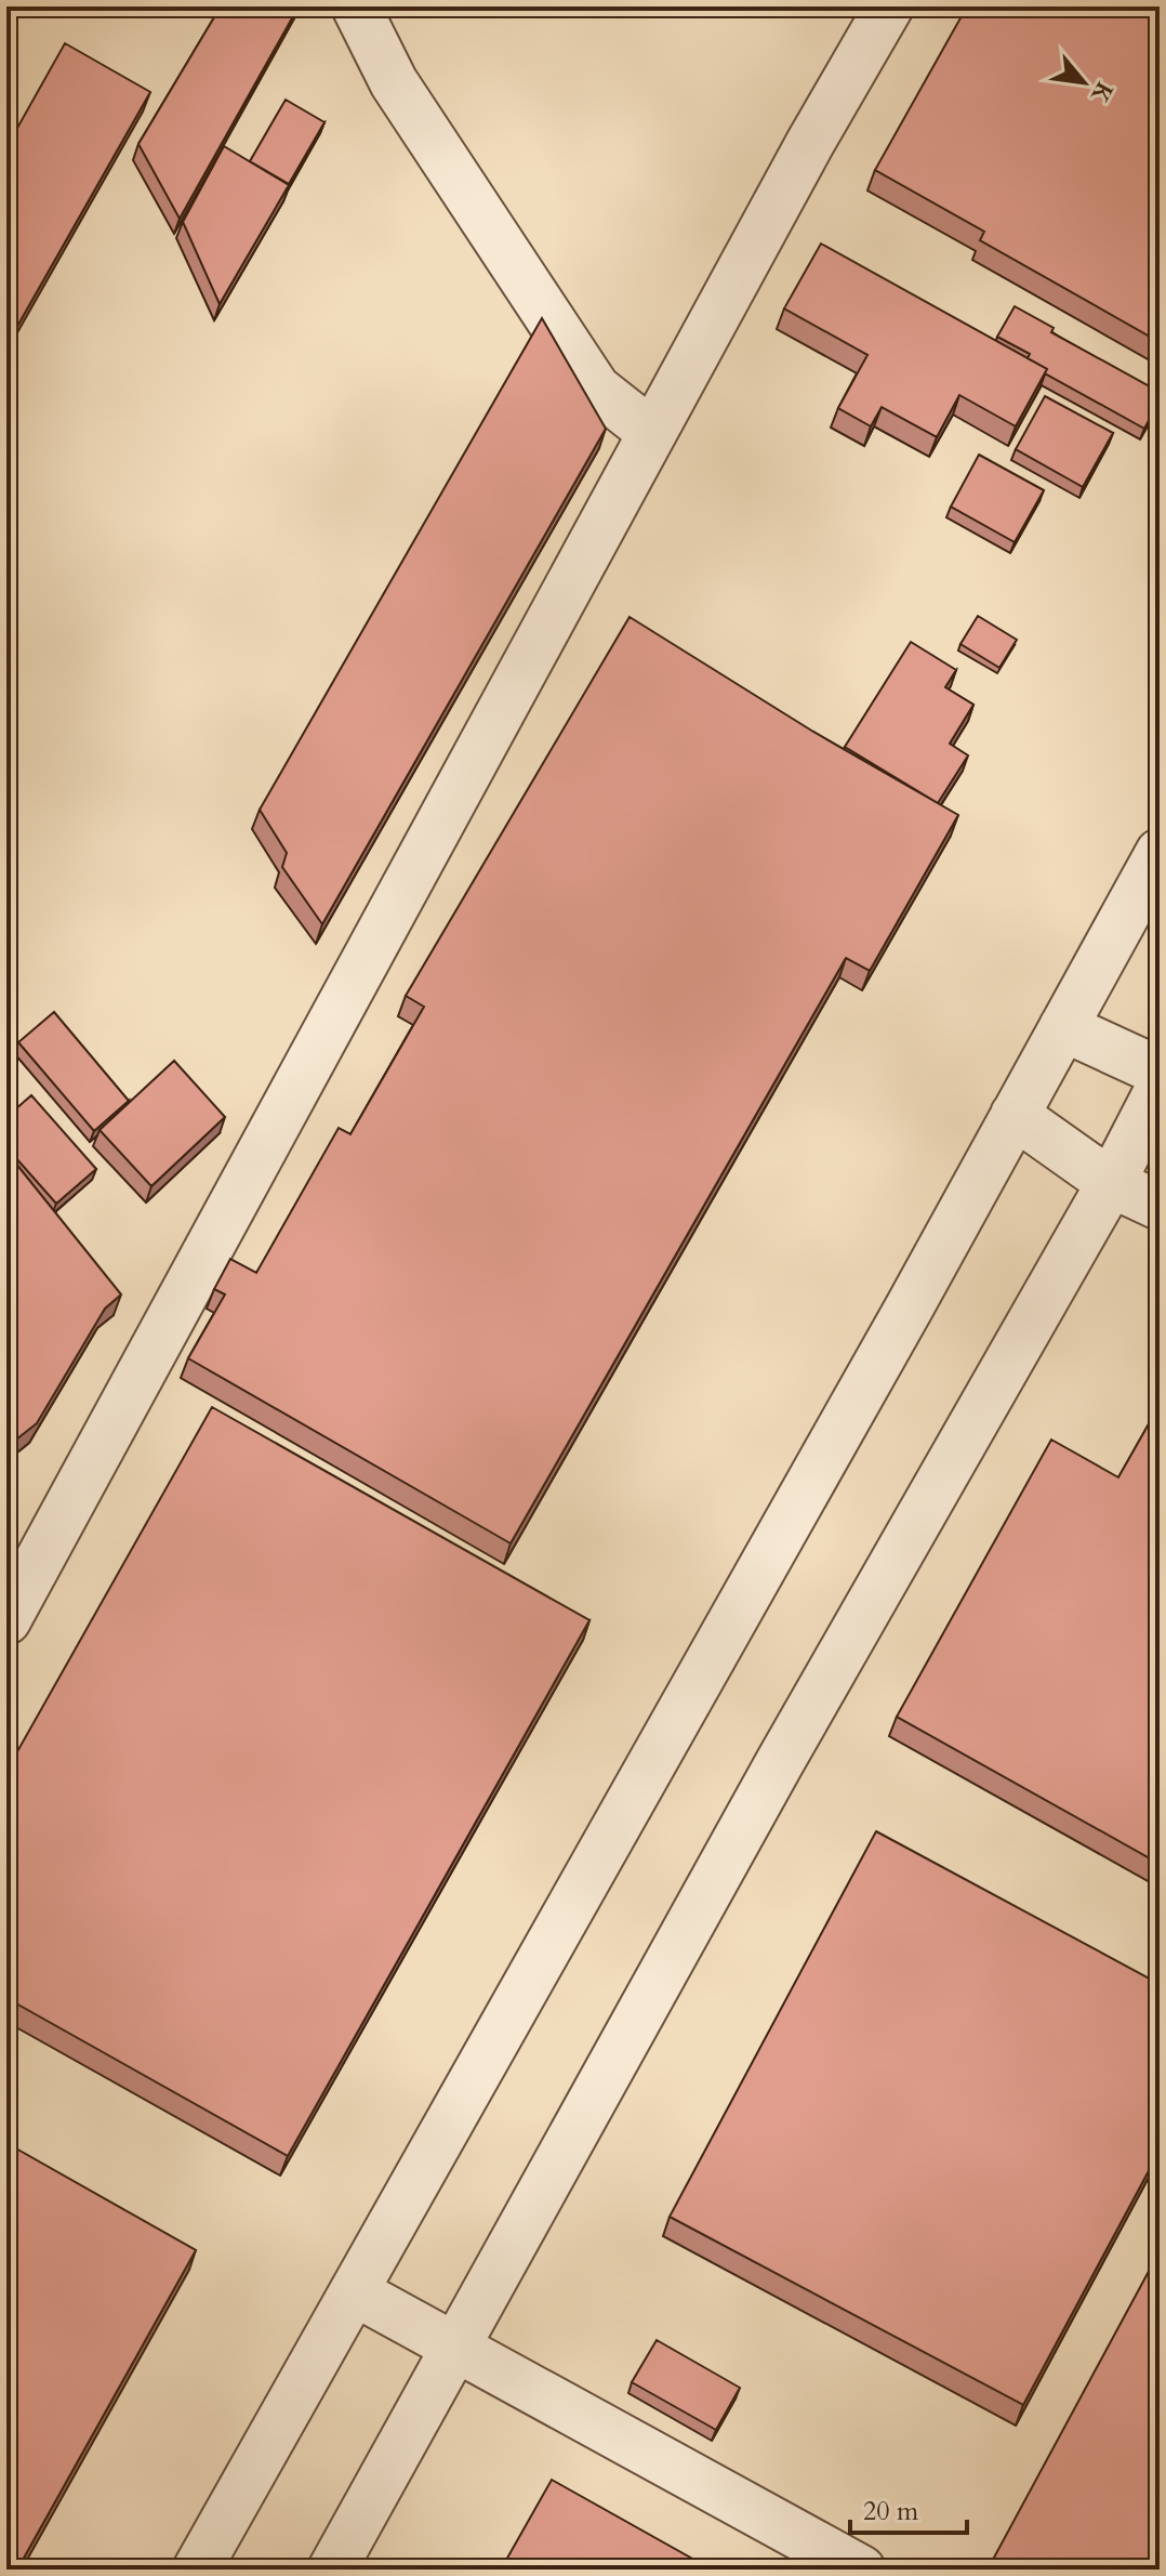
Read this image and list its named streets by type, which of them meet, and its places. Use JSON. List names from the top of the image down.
{
  "scale_bar": "20 m",
  "north": "bottom right"
}
